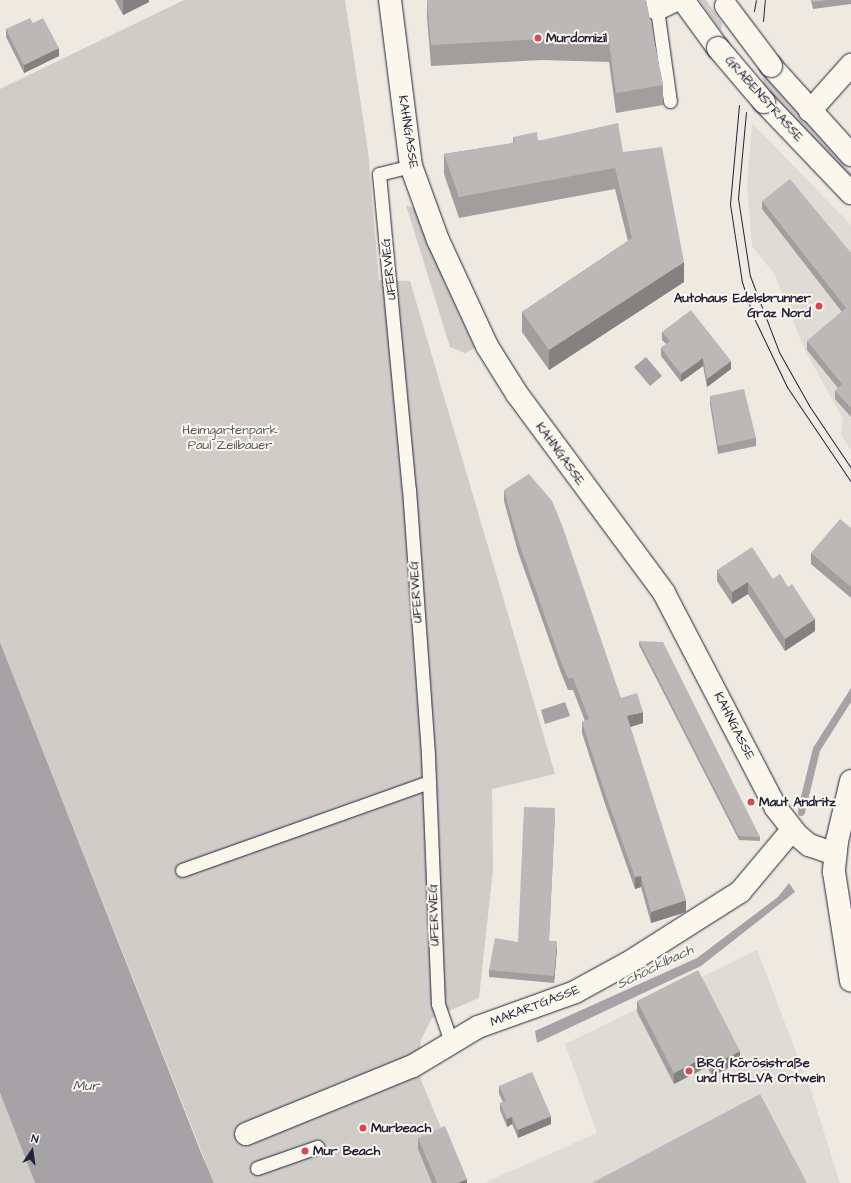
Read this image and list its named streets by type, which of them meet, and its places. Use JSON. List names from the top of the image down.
{
  "streets": {
    "street": ["GRABENSTRASSE", "KAHNGASSE", "MAKARTGASSE"],
    "lane": ["UFERWEG"]
  },
  "crossings": [
    ["KAHNGASSE", "UFERWEG"],
    ["KAHNGASSE", "MAKARTGASSE"],
    ["UFERWEG", "MAKARTGASSE"]
  ],
  "water": ["Schöcklbach", "Mur"],
  "parks": ["Heimgartenpark Paul Zeilbauer"],
  "places": [
    "Murdomizil",
    "Autohaus Edelsbrunner Graz Nord",
    "Maut Andritz",
    "BRG Körösistraße und HTBLVA Ortwein",
    "Murbeach",
    "Mur Beach"
  ],
  "north": "top"
}
